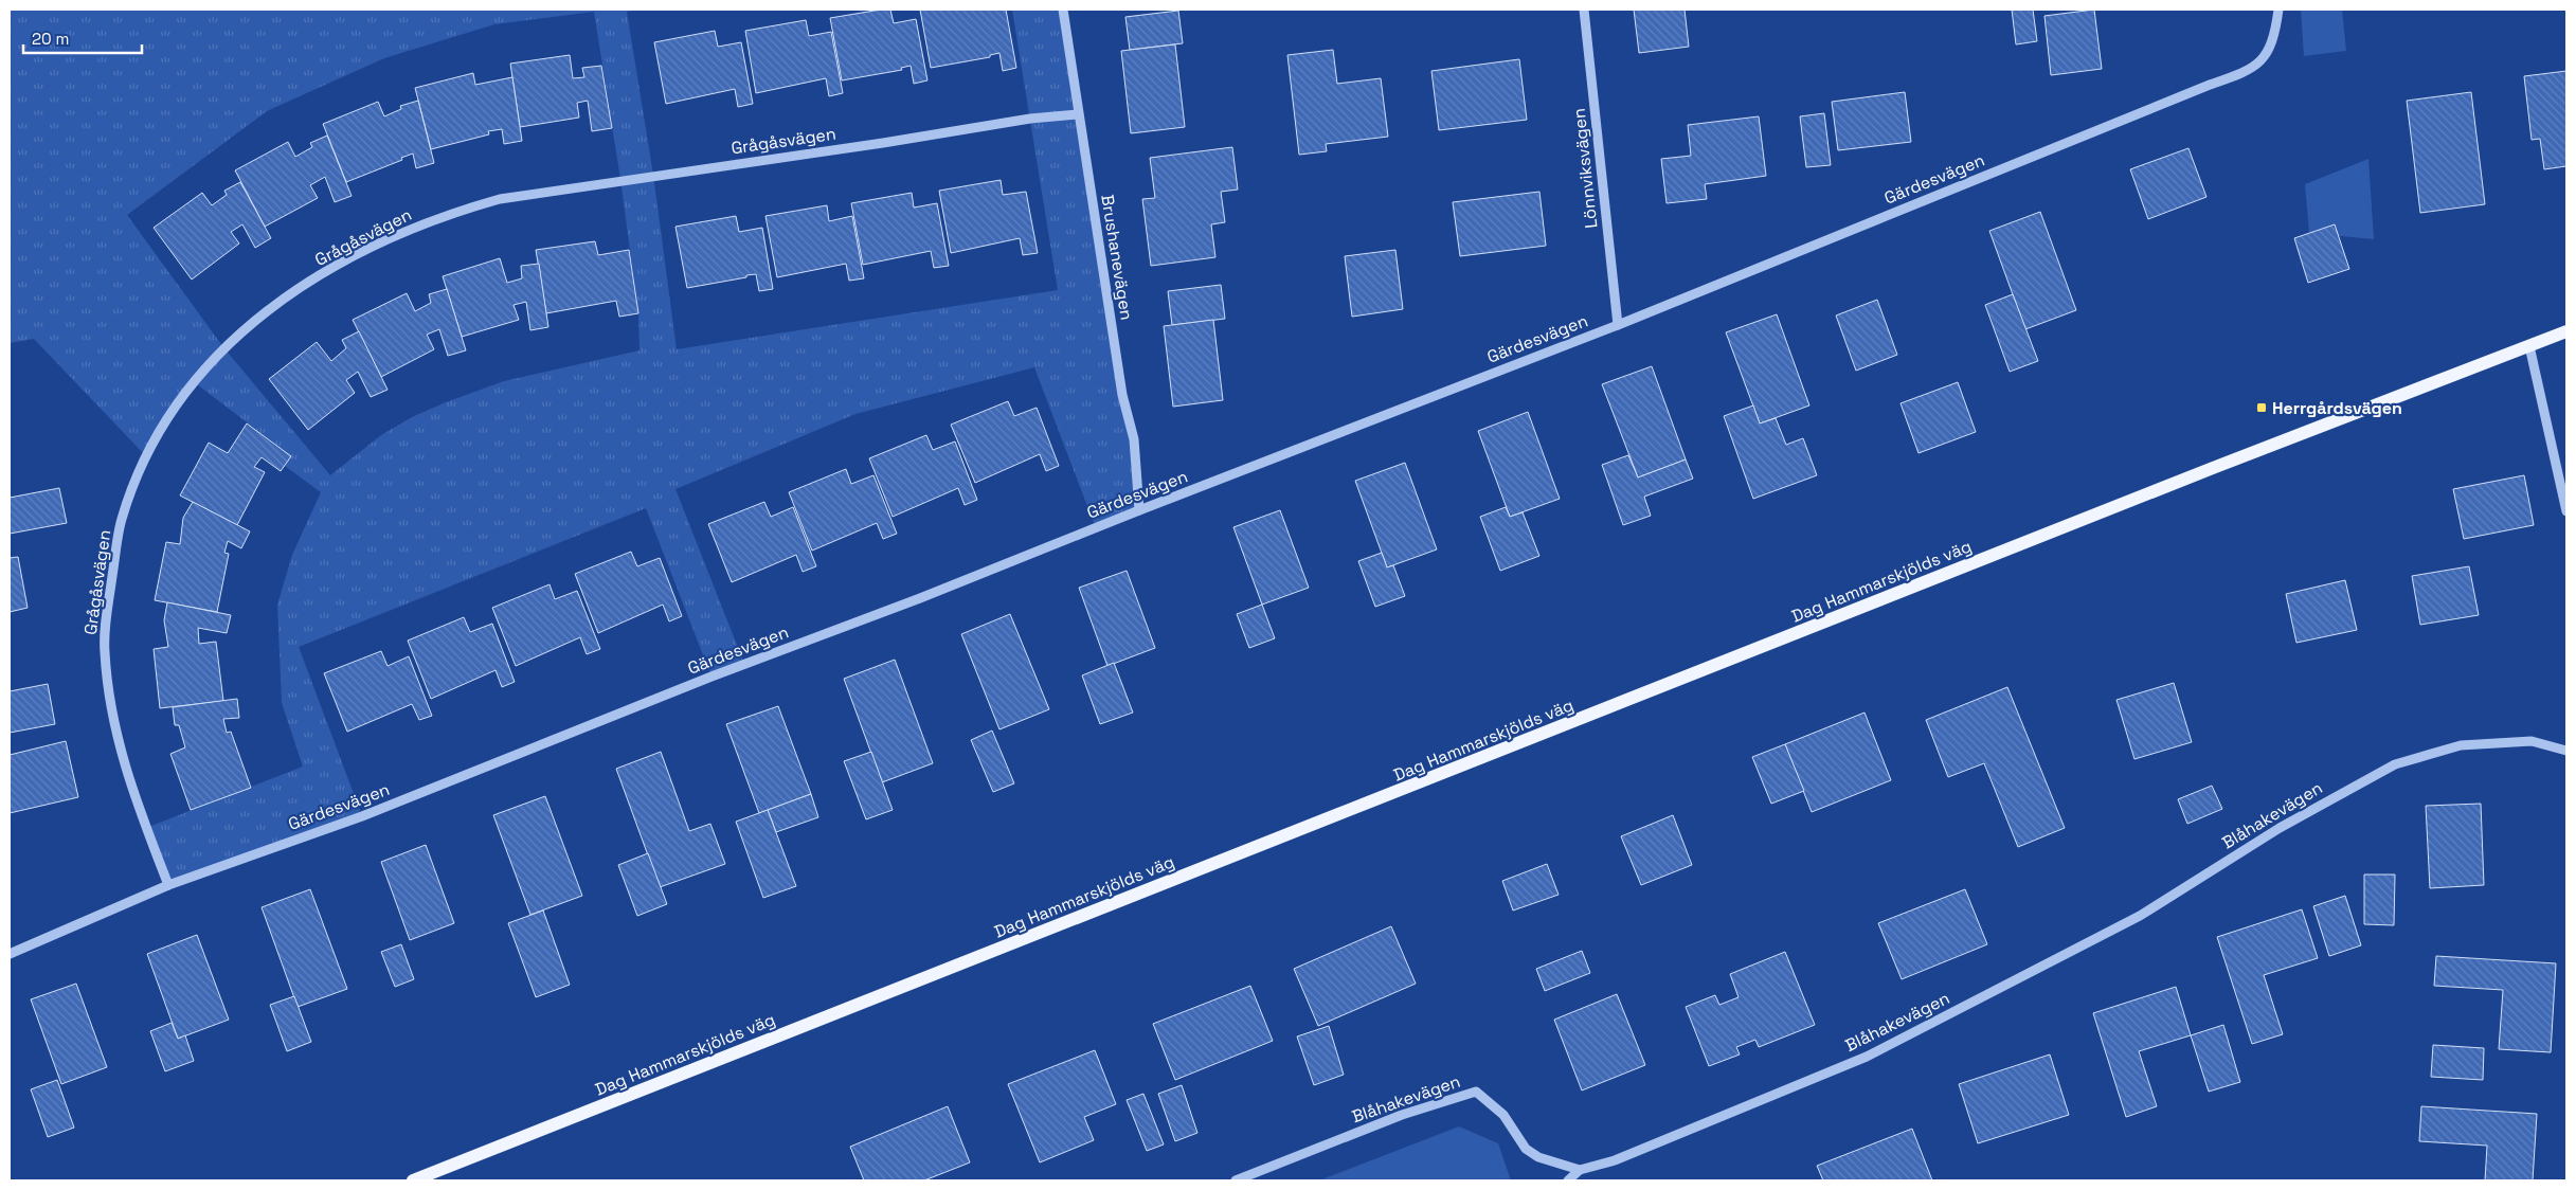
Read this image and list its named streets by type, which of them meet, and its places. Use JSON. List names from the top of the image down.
{
  "streets": {
    "main road": ["Dag Hammarskjölds väg"],
    "street": [
      "Grågåsvägen",
      "Lönnviksvägen",
      "Gärdesvägen",
      "Brushanevägen",
      "Blåhakevägen"
    ]
  },
  "crossings": [
    ["Grågåsvägen", "Gärdesvägen"],
    ["Grågåsvägen", "Brushanevägen"],
    ["Lönnviksvägen", "Gärdesvägen"],
    ["Gärdesvägen", "Brushanevägen"]
  ],
  "places": {
    "transit": ["Herrgårdsvägen"]
  },
  "scale_bar": "20 m"
}
